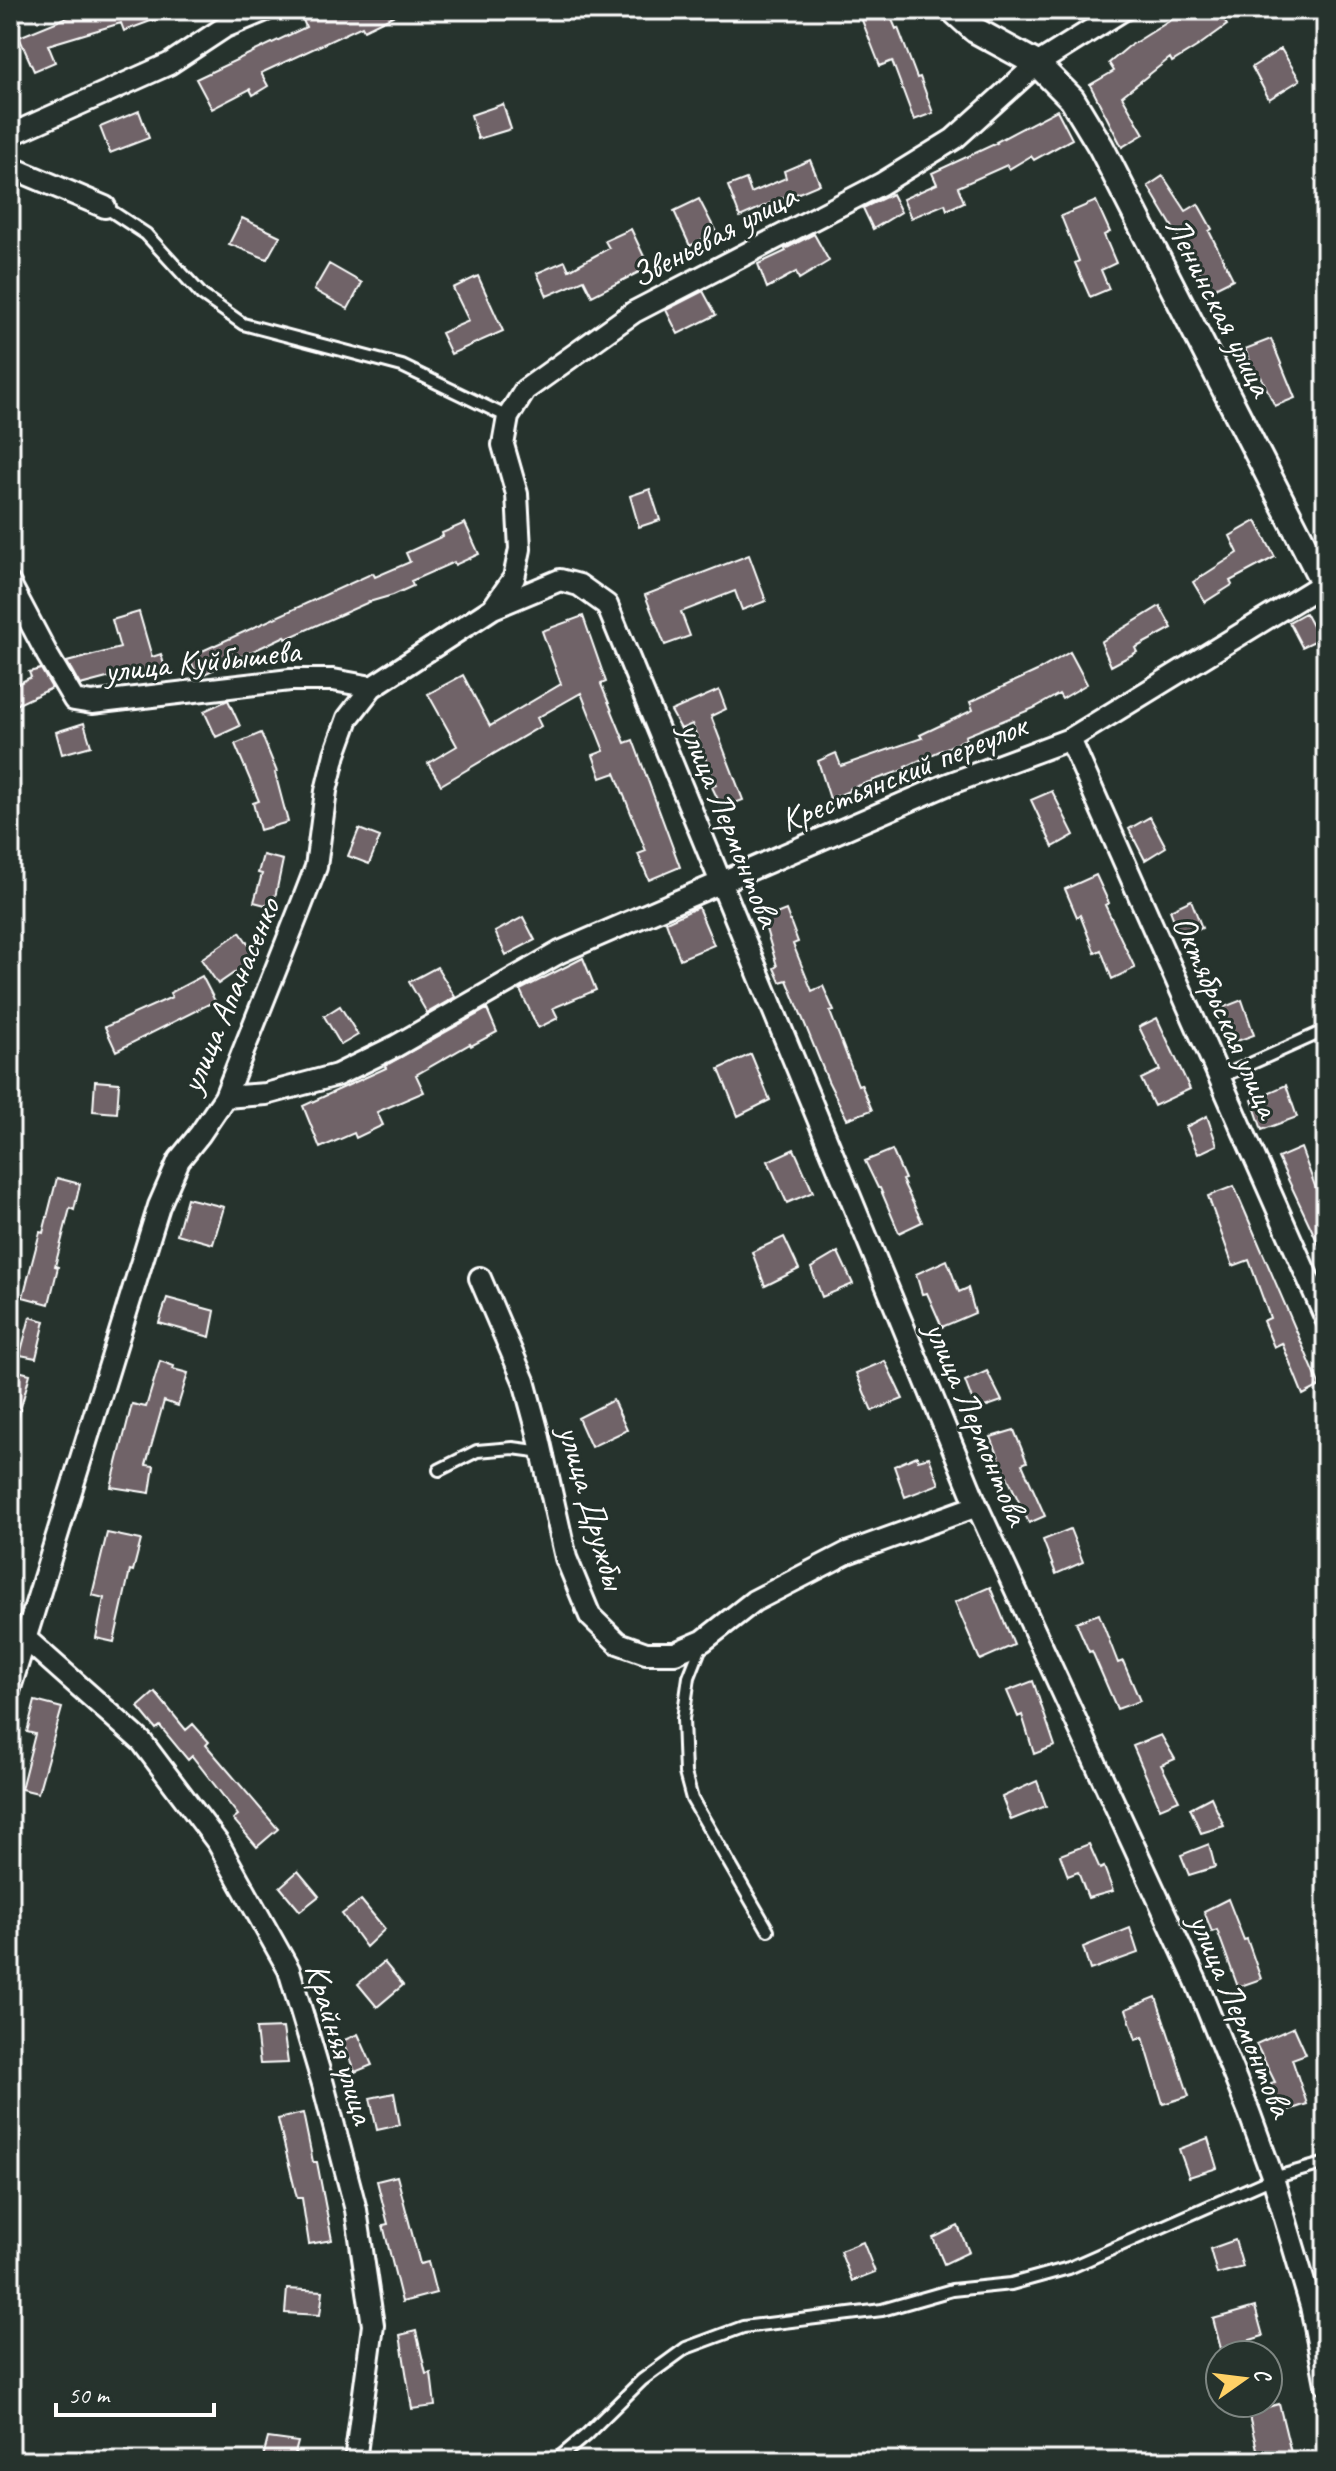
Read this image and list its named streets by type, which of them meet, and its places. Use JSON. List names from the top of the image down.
{
  "streets": {
    "street": [
      "Звеньевая улица",
      "Ленинская улица",
      "улица Куйбышева",
      "Крестьянский переулок",
      "улица Лермонтова",
      "улица Апанасенко",
      "Октябрьская улица",
      "улица Дружбы",
      "Крайняя улица"
    ]
  },
  "crossings": [
    ["Звеньевая улица", "Ленинская улица"],
    ["Ленинская улица", "Крестьянский переулок"],
    ["улица Куйбышева", "улица Апанасенко"],
    ["Крестьянский переулок", "улица Лермонтова"],
    ["Крестьянский переулок", "улица Апанасенко"],
    ["Крестьянский переулок", "Октябрьская улица"],
    ["улица Лермонтова", "улица Апанасенко"],
    ["улица Лермонтова", "улица Дружбы"],
    ["улица Апанасенко", "Крайняя улица"]
  ],
  "scale_bar": "50 m",
  "north": "right"
}
